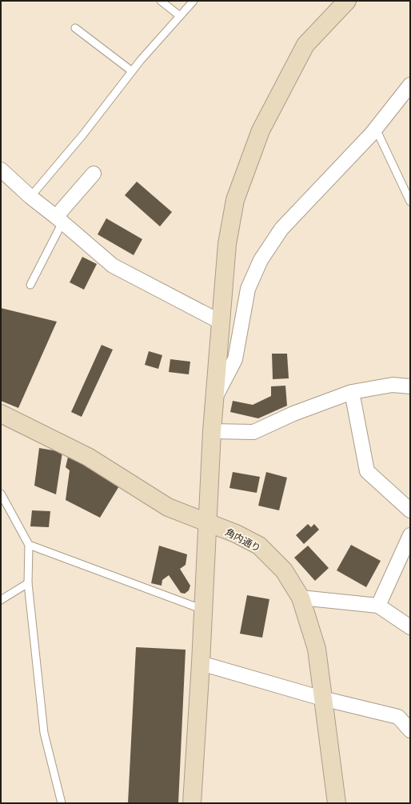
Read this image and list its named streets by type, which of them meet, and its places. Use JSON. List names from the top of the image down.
{
  "streets": {
    "street": ["角内通り"]
  }
}
